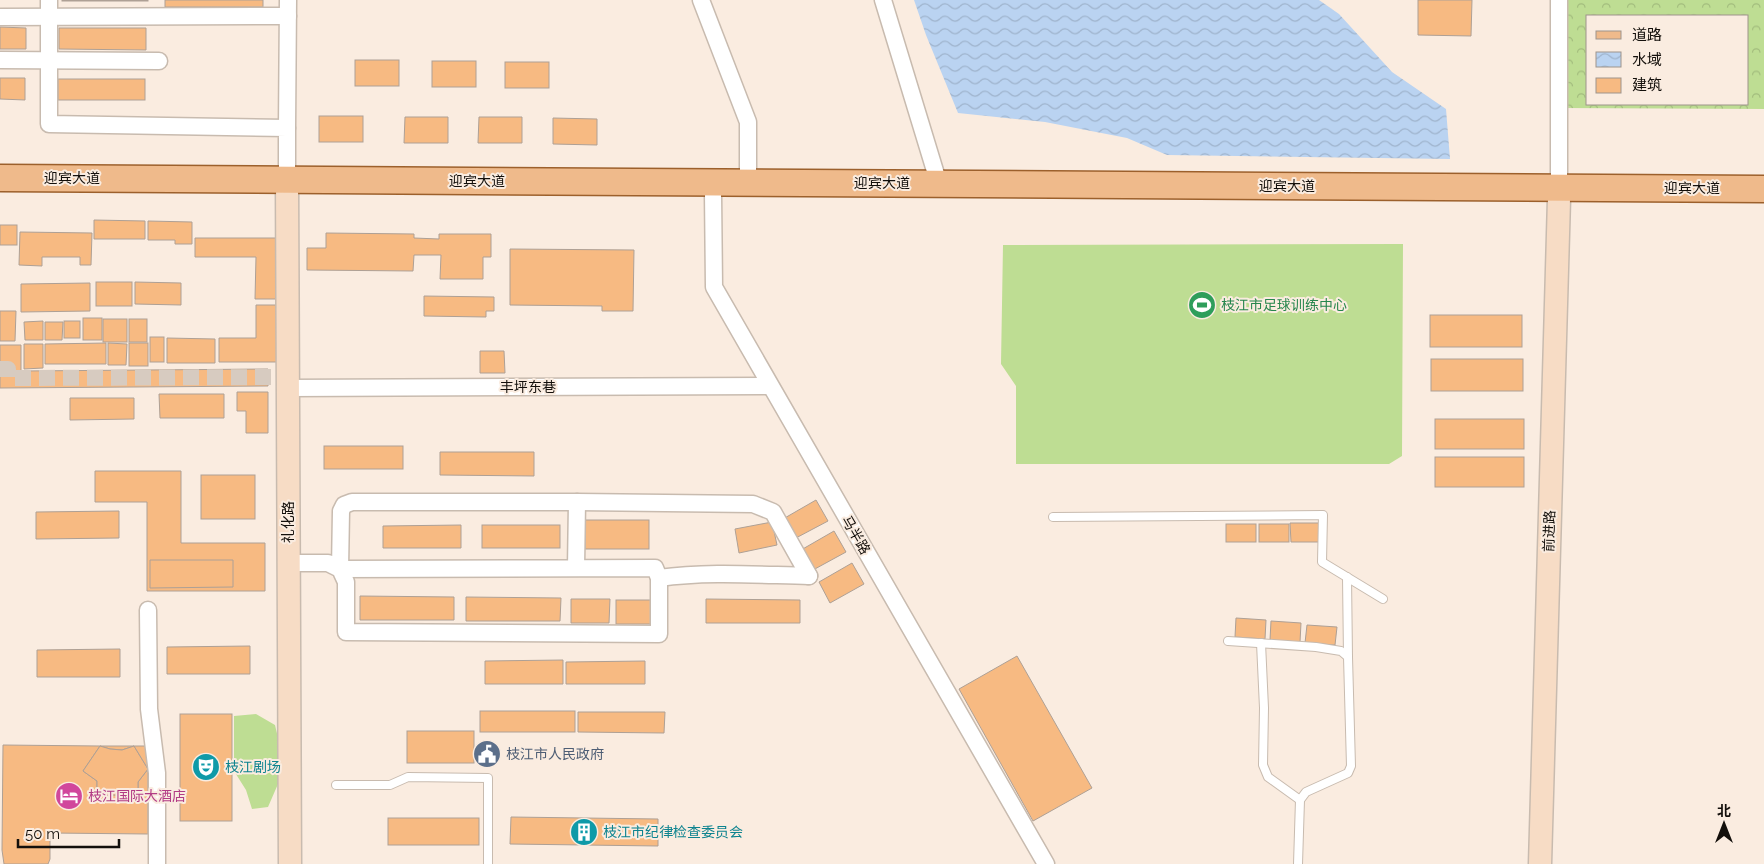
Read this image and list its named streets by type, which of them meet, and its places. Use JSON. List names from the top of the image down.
{
  "streets": {
    "main road": ["迎宾大道"],
    "street": [
      "丰坪东巷",
      "礼化路",
      "前进路",
      "马半路"
    ]
  },
  "crossings": [
    ["迎宾大道", "礼化路"],
    ["迎宾大道", "前进路"],
    ["迎宾大道", "马半路"],
    ["丰坪东巷", "礼化路"],
    ["丰坪东巷", "马半路"]
  ],
  "places": {
    "sports": ["枝江市足球训练中心"],
    "public building": ["枝江市人民政府"],
    "theatre": ["枝江剧场"],
    "hotel": ["枝江国际大酒店"],
    "building": ["枝江市纪律检查委员会"]
  },
  "legend": ["道路", "水域", "建筑"],
  "scale_bar": "50 m",
  "north": "top"
}
